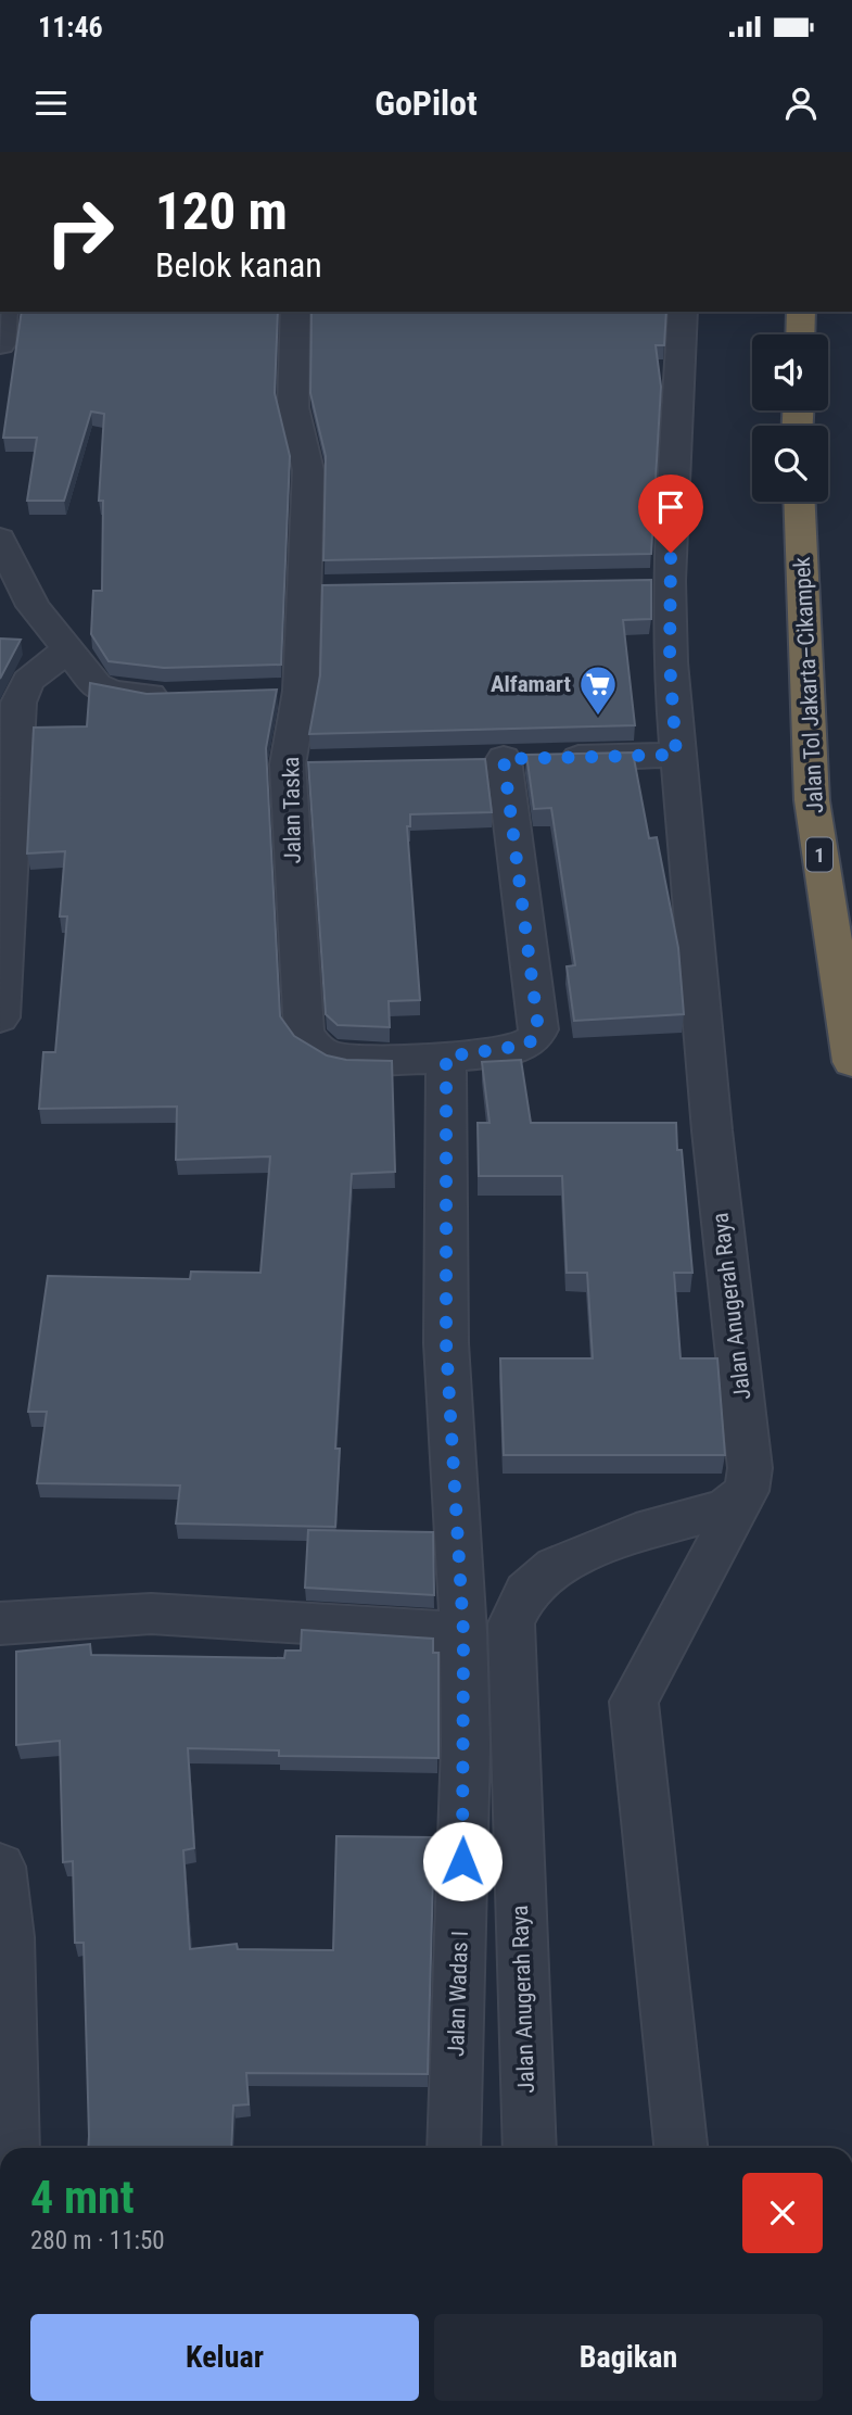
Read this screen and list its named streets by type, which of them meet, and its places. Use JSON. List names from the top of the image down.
{
  "streets": {
    "highway": ["Jalan Tol Jakarta–Cikampek", "1"],
    "street": ["Jalan Taska", "Jalan Anugerah Raya", "Jalan Wadas I"]
  },
  "crossings": [
    ["Jalan Taska", "Jalan Wadas I"]
  ],
  "places": {
    "supermarket": ["Alfamart"]
  },
  "page": {
    "status": "11:46",
    "header": "GoPilot",
    "turn": ["120 m", "Belok kanan"],
    "heading": ["4 mnt", "280 m · 11:50"],
    "buttons": ["Keluar", "Bagikan"]
  }
}
